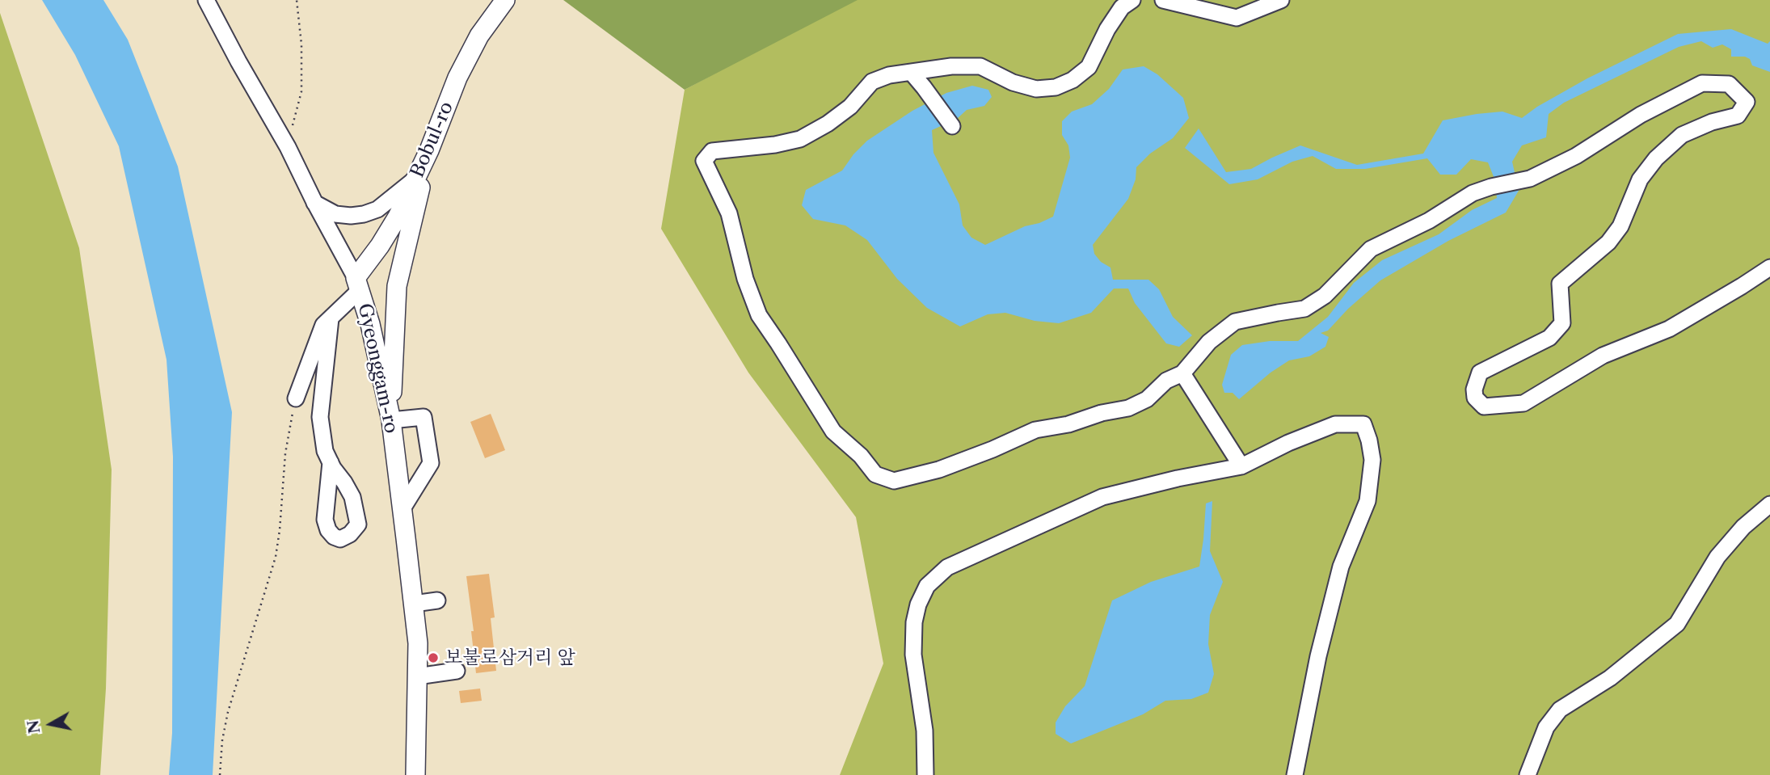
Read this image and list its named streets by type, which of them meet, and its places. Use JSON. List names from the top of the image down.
{
  "streets": {
    "main road": ["Bobul-ro", "Gyeonggam-ro"]
  },
  "crossings": [
    ["Bobul-ro", "Gyeonggam-ro"]
  ],
  "places": ["보불로삼거리 앞"],
  "north": "left"
}
